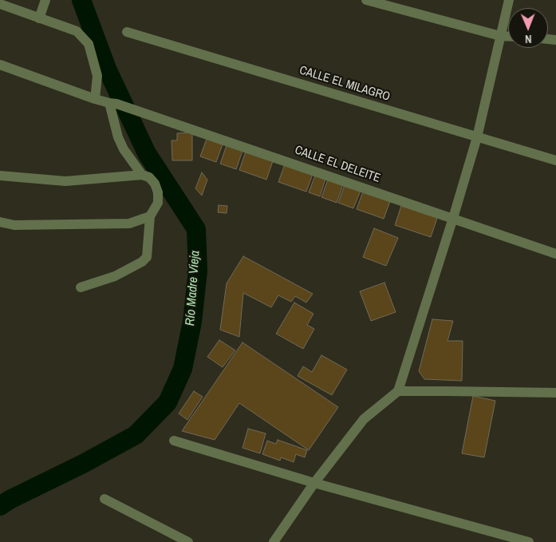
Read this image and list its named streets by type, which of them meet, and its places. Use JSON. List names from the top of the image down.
{
  "streets": {
    "street": ["CALLE EL MILAGRO", "CALLE EL DELEITE"]
  },
  "water": ["Río Madre Vieja"],
  "north": "bottom"
}
